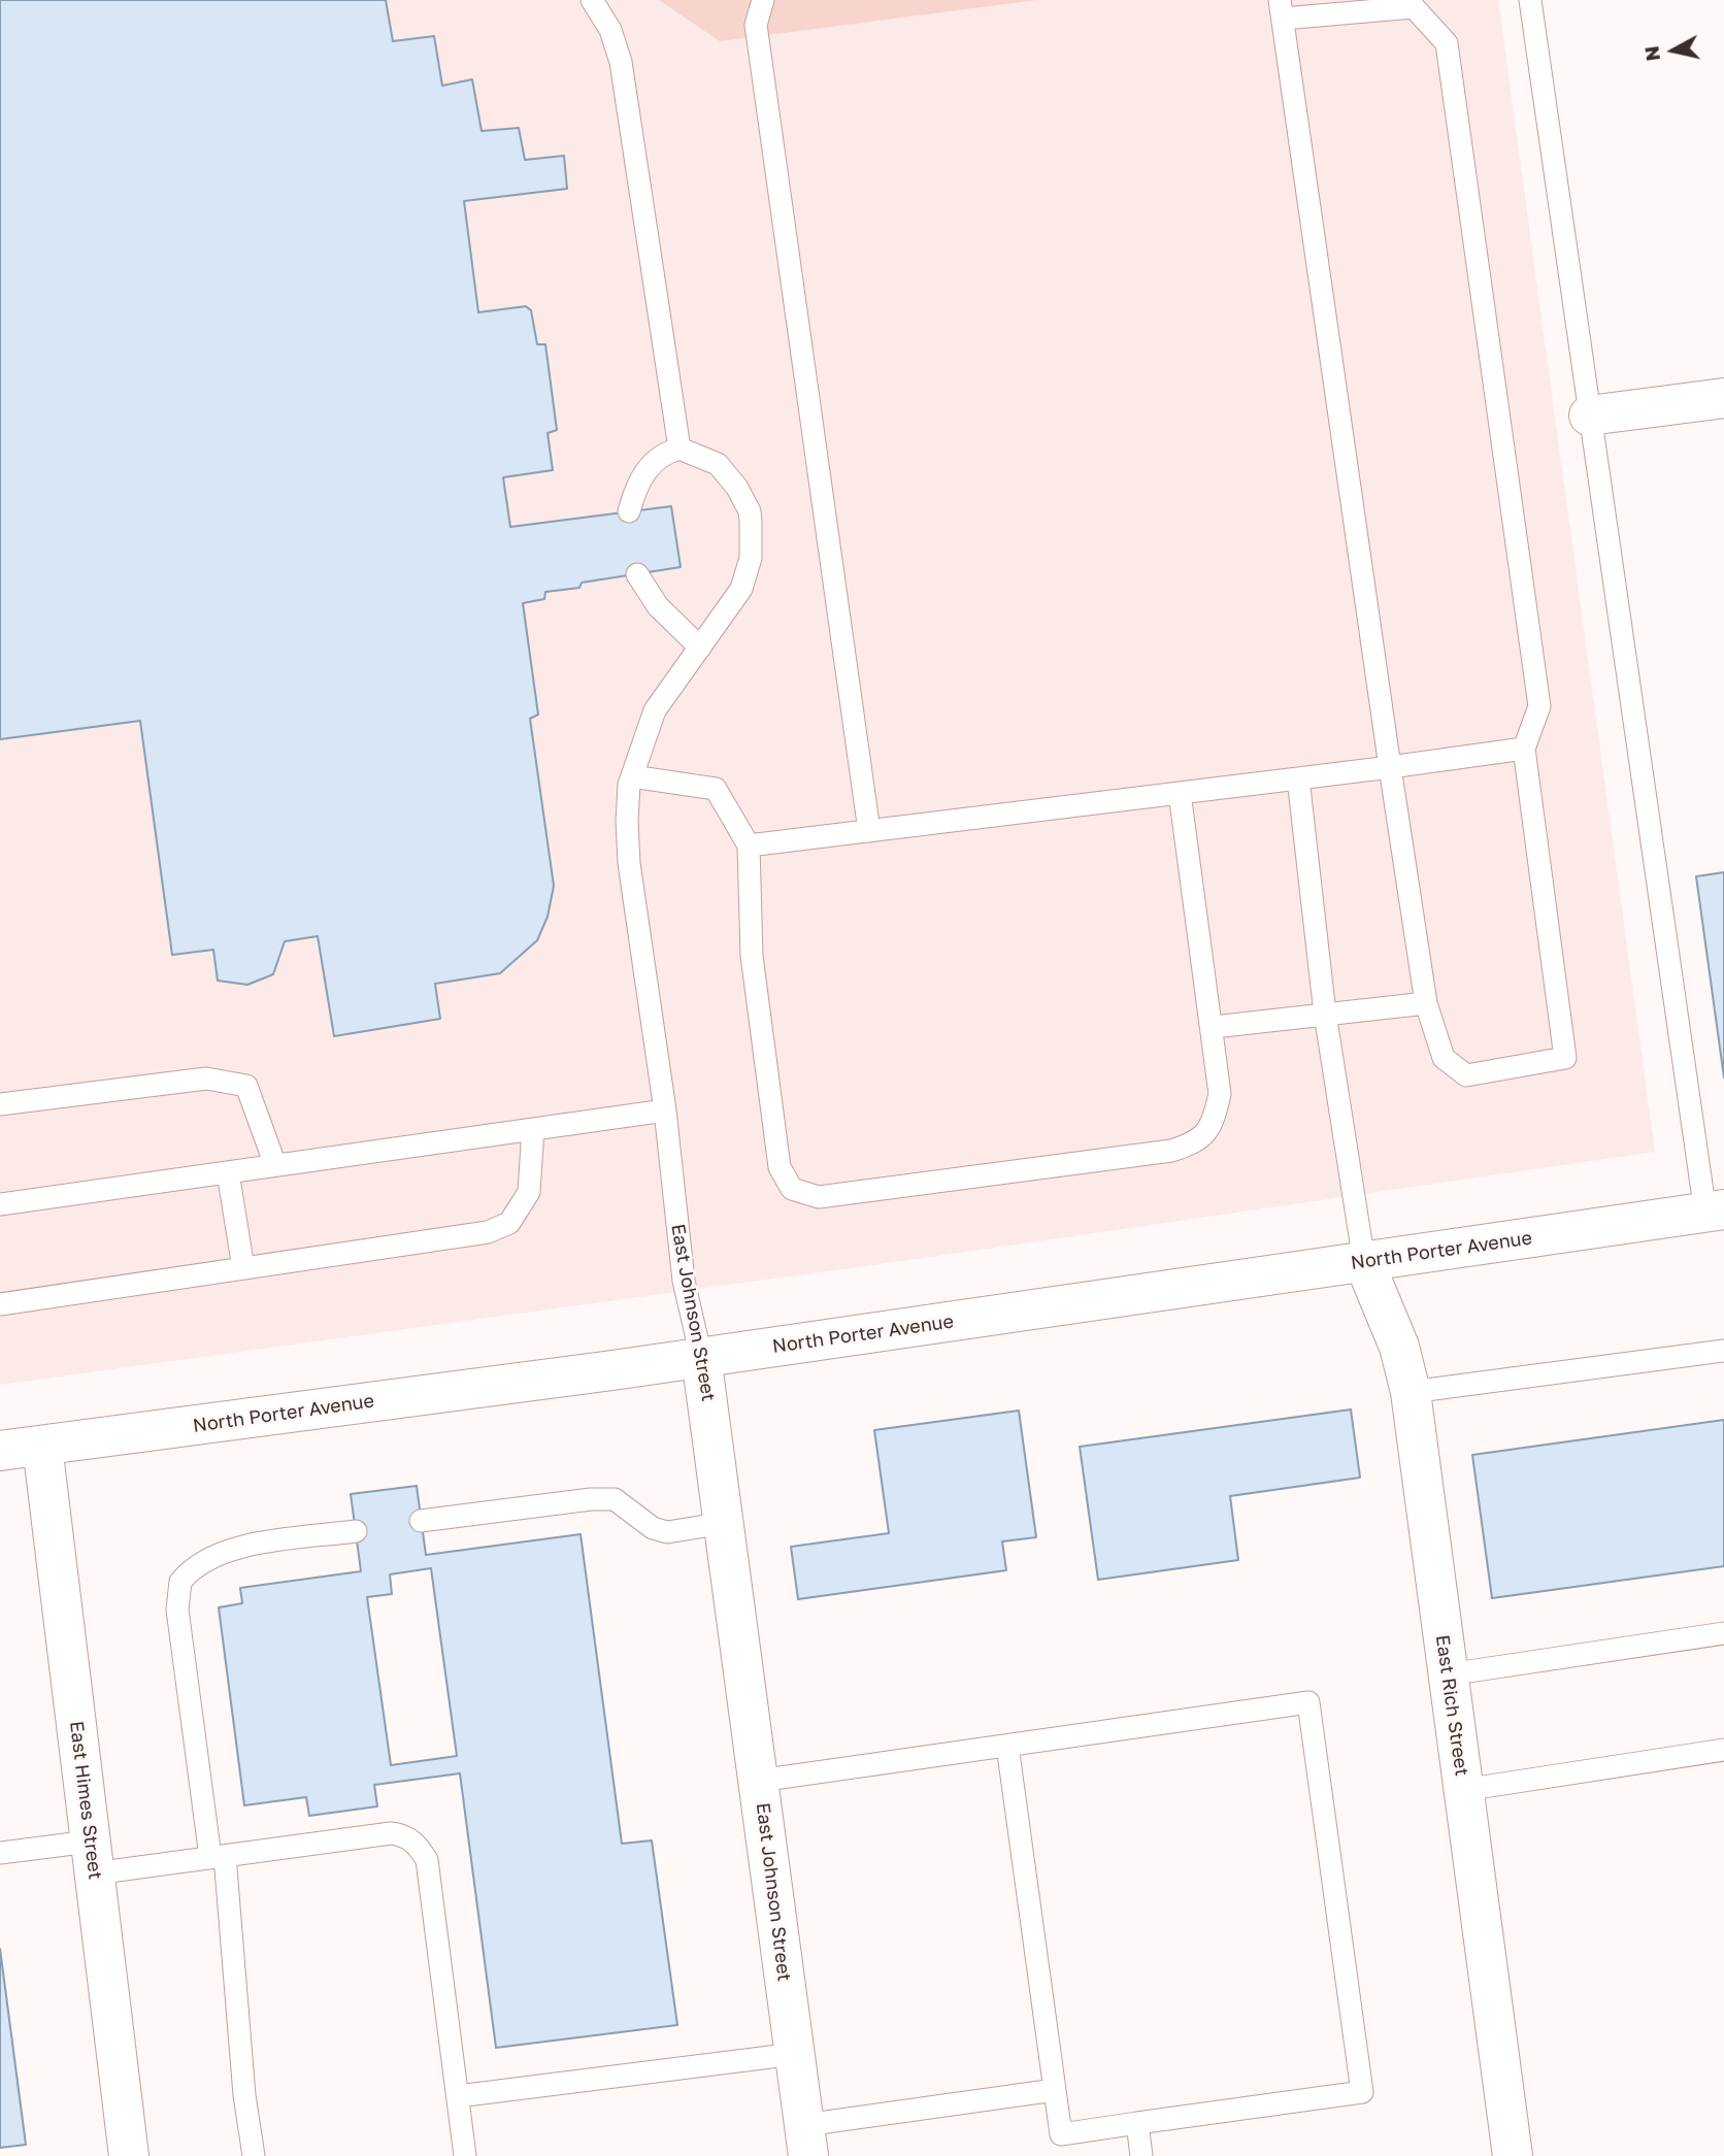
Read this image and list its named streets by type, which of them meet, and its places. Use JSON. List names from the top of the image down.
{
  "streets": {
    "street": [
      "North Porter Avenue",
      "East Johnson Street",
      "East Rich Street",
      "East Himes Street"
    ]
  },
  "crossings": [
    ["North Porter Avenue", "East Johnson Street"],
    ["North Porter Avenue", "East Rich Street"],
    ["North Porter Avenue", "East Himes Street"]
  ],
  "north": "left"
}
